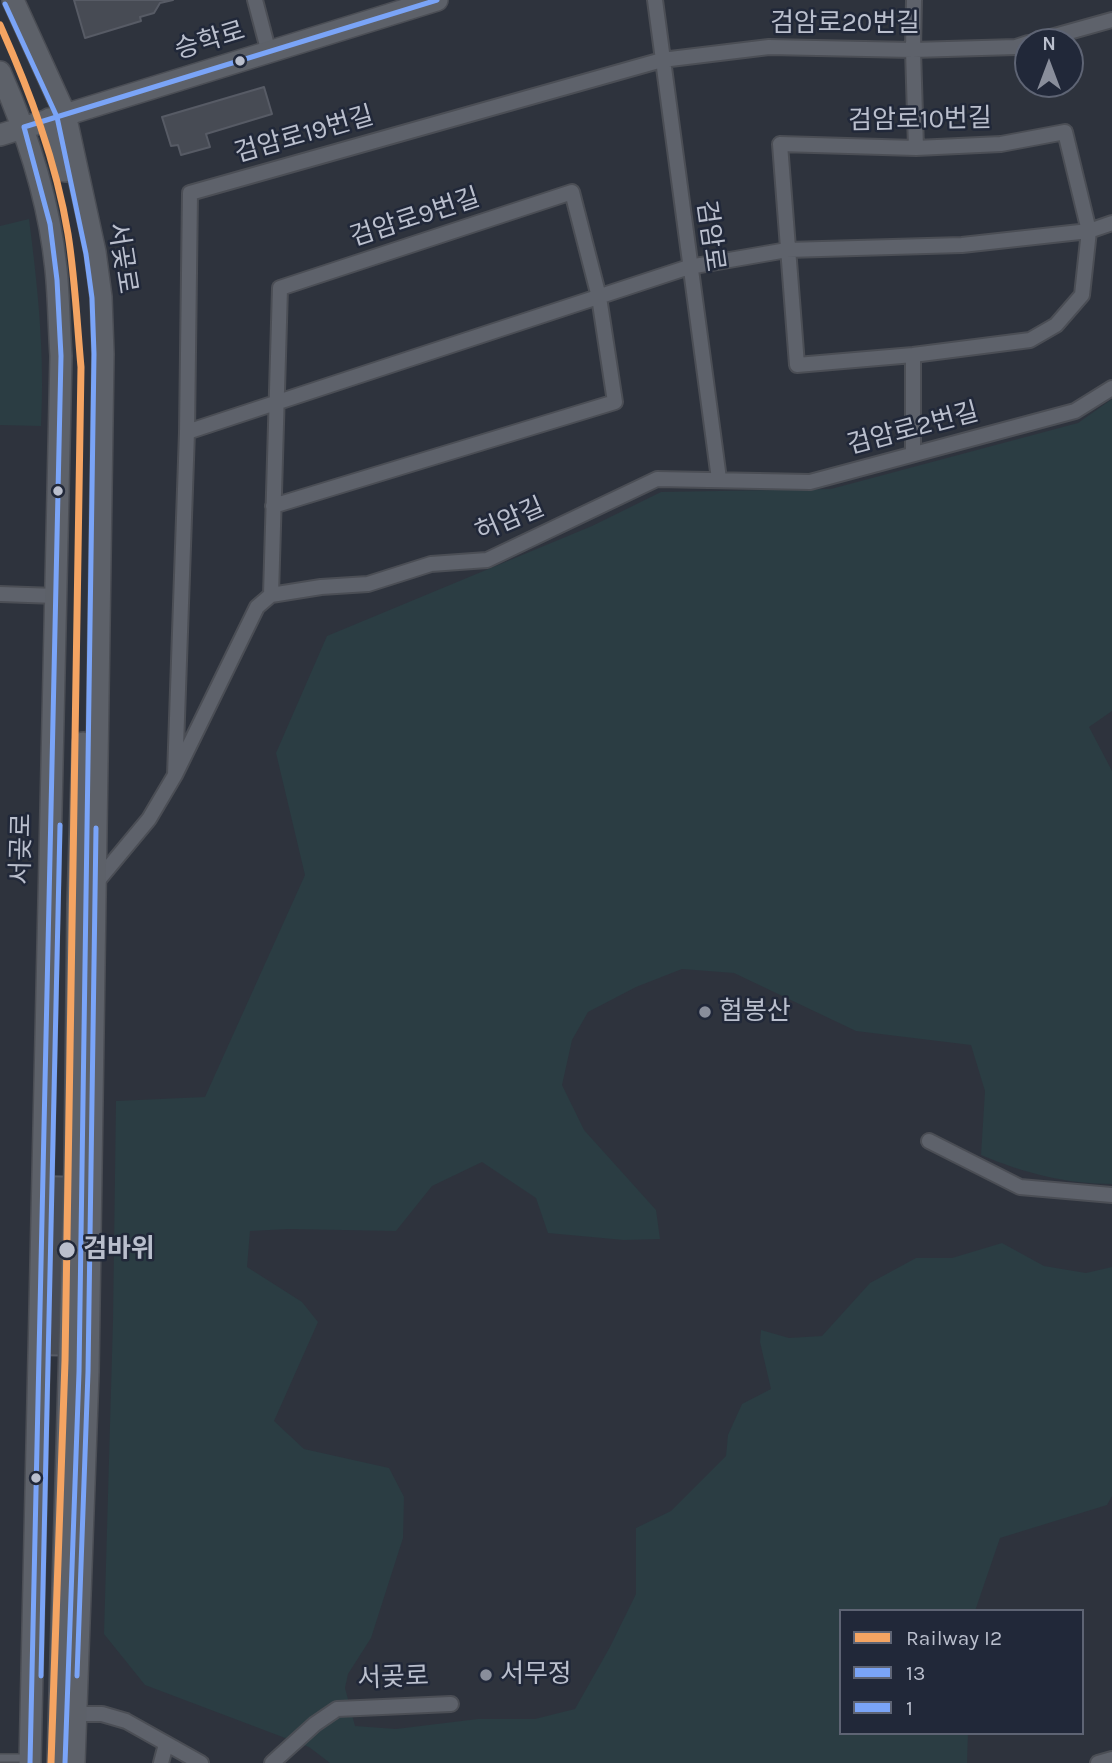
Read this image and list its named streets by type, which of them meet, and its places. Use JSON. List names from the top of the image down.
{
  "streets": {
    "main road": ["승학로", "서곶로"],
    "street": [
      "검암로20번길",
      "검암로10번길",
      "검암로19번길",
      "검암로9번길",
      "검암로",
      "검암로2번길",
      "허암길"
    ]
  },
  "crossings": [
    ["검암로20번길", "검암로19번길"],
    ["검암로20번길", "검암로"],
    ["승학로", "서곶로"],
    ["검암로19번길", "검암로"],
    ["검암로", "검암로2번길"],
    ["검암로", "허암길"],
    ["검암로2번길", "허암길"]
  ],
  "places": ["험봉산", "검바위", "서무정"],
  "lines": ["transit line 13", "transit line 1", "rail line I2"],
  "legend": ["Railway I2", "13", "1"],
  "north": "top"
}
